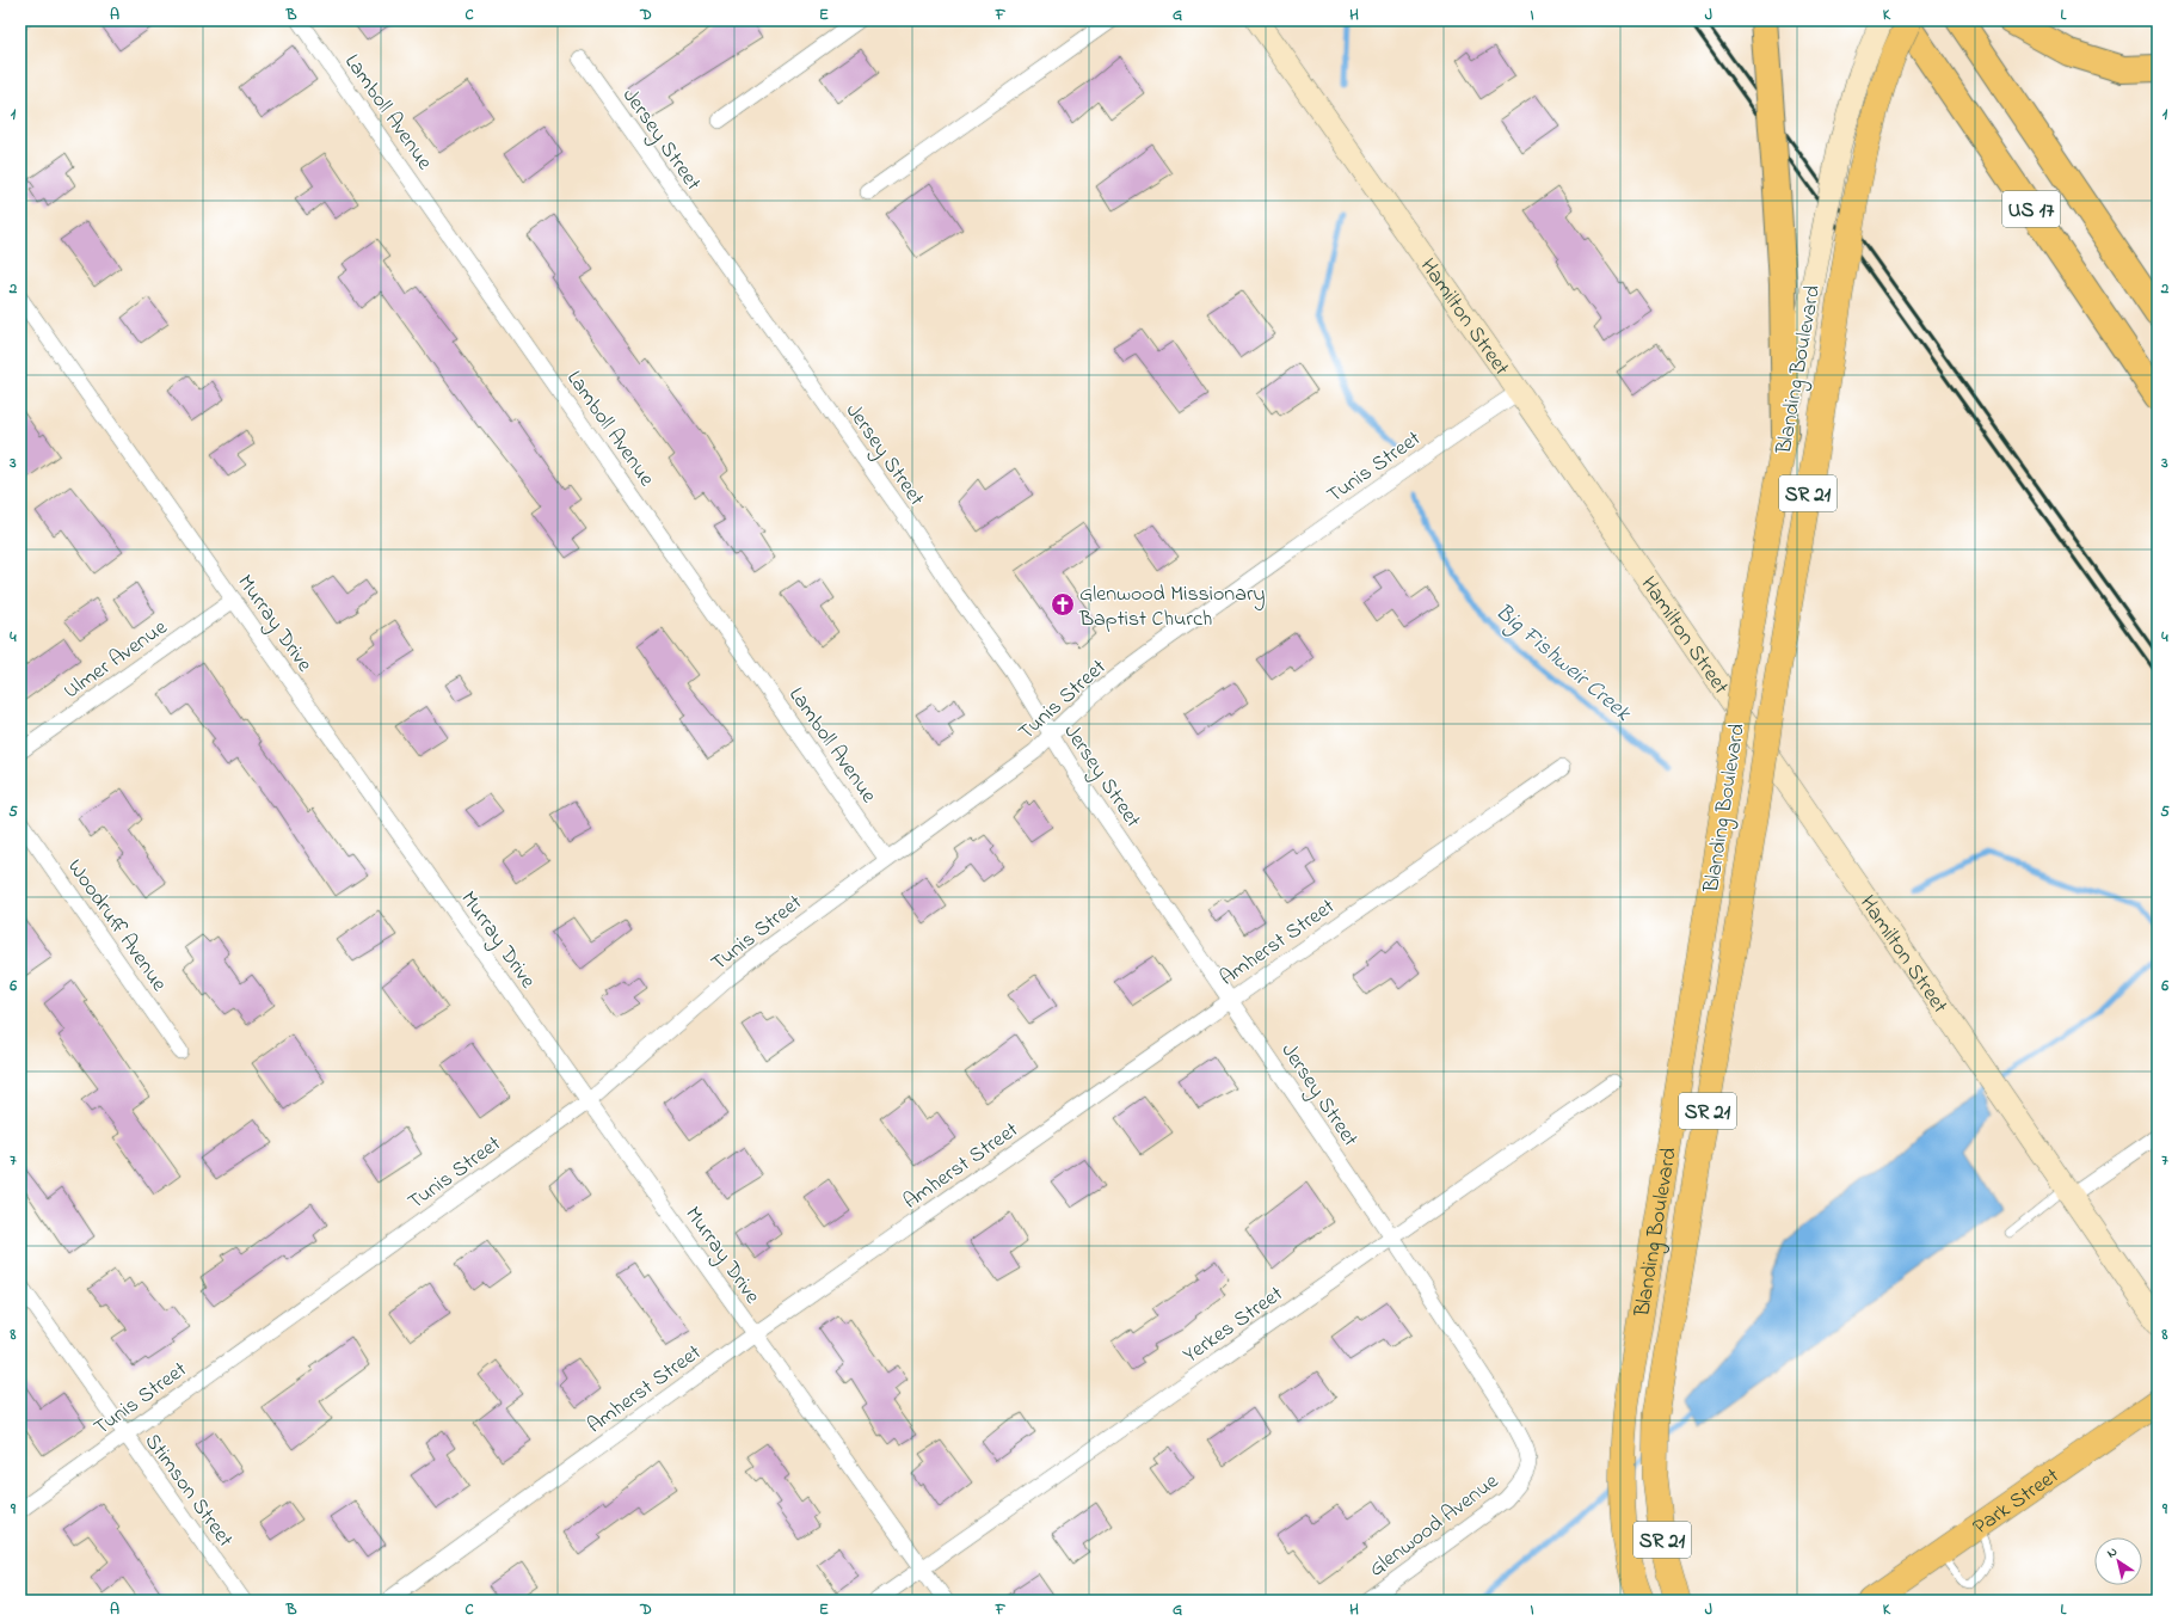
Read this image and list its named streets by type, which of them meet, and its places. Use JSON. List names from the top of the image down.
{
  "streets": {
    "highway": ["US 17"],
    "main road": ["Blanding Boulevard", "SR 21", "Park Street"],
    "street": [
      "Lamboll Avenue",
      "Jersey Street",
      "Hamilton Street",
      "Tunis Street",
      "Murray Drive",
      "Ulmer Avenue",
      "Woodruff Avenue",
      "Amherst Street",
      "Yerkes Street",
      "Stimson Street",
      "Glenwood Avenue"
    ]
  },
  "crossings": [
    ["Lamboll Avenue", "Tunis Street"],
    ["Jersey Street", "Tunis Street"],
    ["Jersey Street", "Amherst Street"],
    ["Jersey Street", "Yerkes Street"],
    ["Jersey Street", "Glenwood Avenue"],
    ["Hamilton Street", "Tunis Street"],
    ["Tunis Street", "Murray Drive"],
    ["Tunis Street", "Stimson Street"],
    ["Murray Drive", "Ulmer Avenue"],
    ["Murray Drive", "Amherst Street"],
    ["Murray Drive", "Yerkes Street"]
  ],
  "water": ["Big Fishweir Creek"],
  "places": {
    "church": ["Glenwood Missionary Baptist Church"]
  },
  "north": "top left",
  "grid": {
    "columns": [
      "A",
      "B",
      "C",
      "D",
      "E",
      "F",
      "G",
      "H",
      "I",
      "J",
      "K",
      "L"
    ],
    "rows": [
      "1",
      "2",
      "3",
      "4",
      "5",
      "6",
      "7",
      "8",
      "9"
    ]
  }
}
